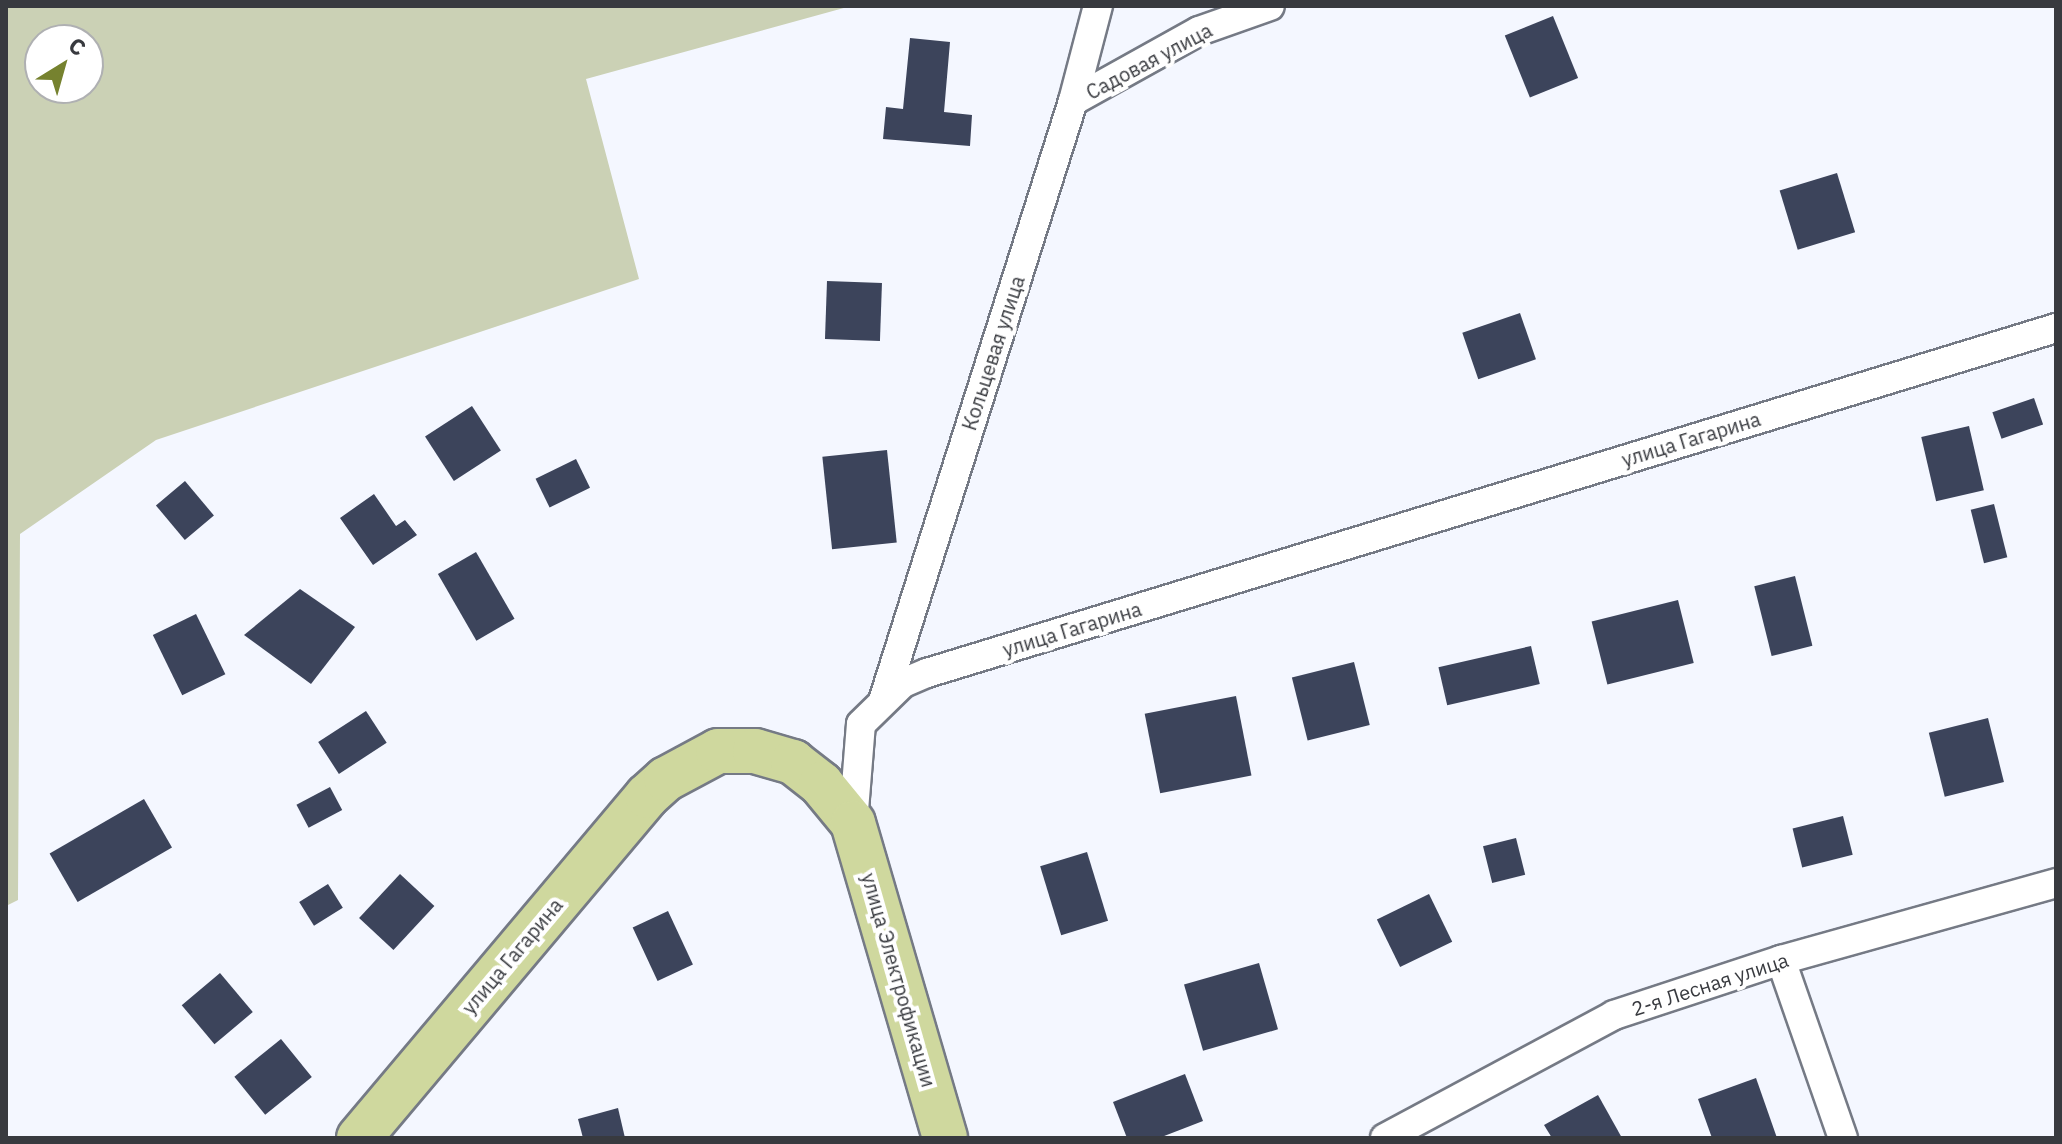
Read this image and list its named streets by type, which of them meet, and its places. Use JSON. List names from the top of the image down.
{
  "streets": {
    "main road": ["улица Гагарина", "улица Электрофикации"],
    "street": ["Садовая улица", "Кольцевая улица", "2-я Лесная улица"]
  },
  "crossings": [
    ["Садовая улица", "Кольцевая улица"],
    ["Кольцевая улица", "улица Гагарина"],
    ["улица Гагарина", "улица Электрофикации"]
  ],
  "north": "top right"
}
